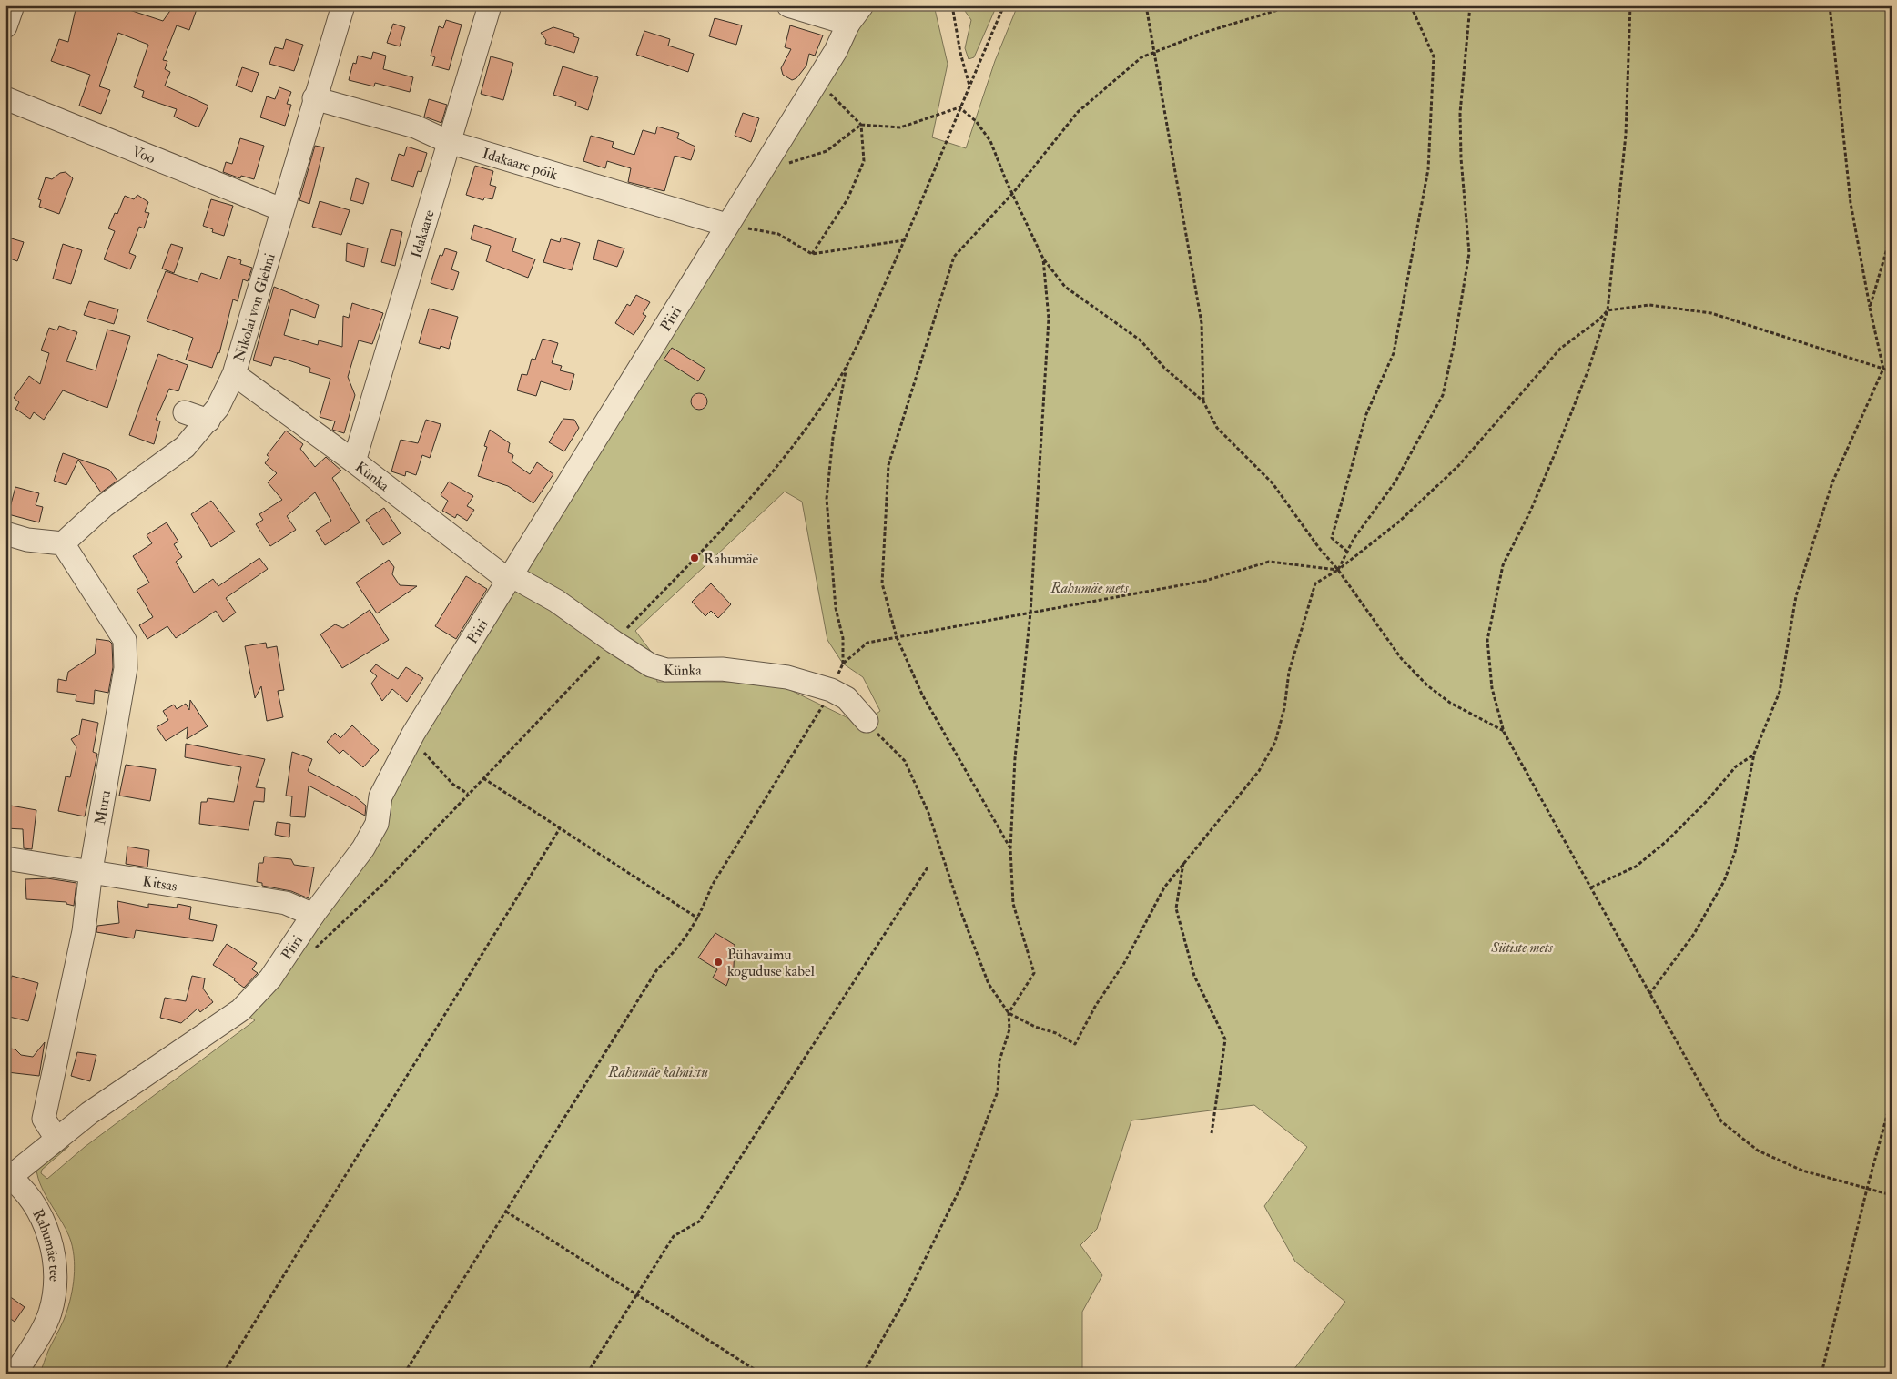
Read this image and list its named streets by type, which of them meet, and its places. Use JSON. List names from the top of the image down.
{
  "streets": {
    "street": [
      "Voo",
      "Idakaare põik",
      "Idakaare",
      "Nikolai von Glehni",
      "Piiri",
      "Künka",
      "Muru",
      "Kitsas",
      "Rahumäe tee"
    ]
  },
  "crossings": [
    ["Voo", "Nikolai von Glehni"],
    ["Idakaare põik", "Idakaare"],
    ["Idakaare põik", "Nikolai von Glehni"],
    ["Idakaare põik", "Piiri"],
    ["Idakaare", "Künka"],
    ["Nikolai von Glehni", "Künka"],
    ["Nikolai von Glehni", "Muru"],
    ["Piiri", "Künka"],
    ["Piiri", "Muru"],
    ["Piiri", "Kitsas"],
    ["Piiri", "Rahumäe tee"],
    ["Muru", "Kitsas"]
  ],
  "parks": ["Rahumäe mets", "Sütiste mets", "Rahumäe kalmistu"],
  "places": ["Rahumäe", "Pühavaimu koguduse kabel"]
}
